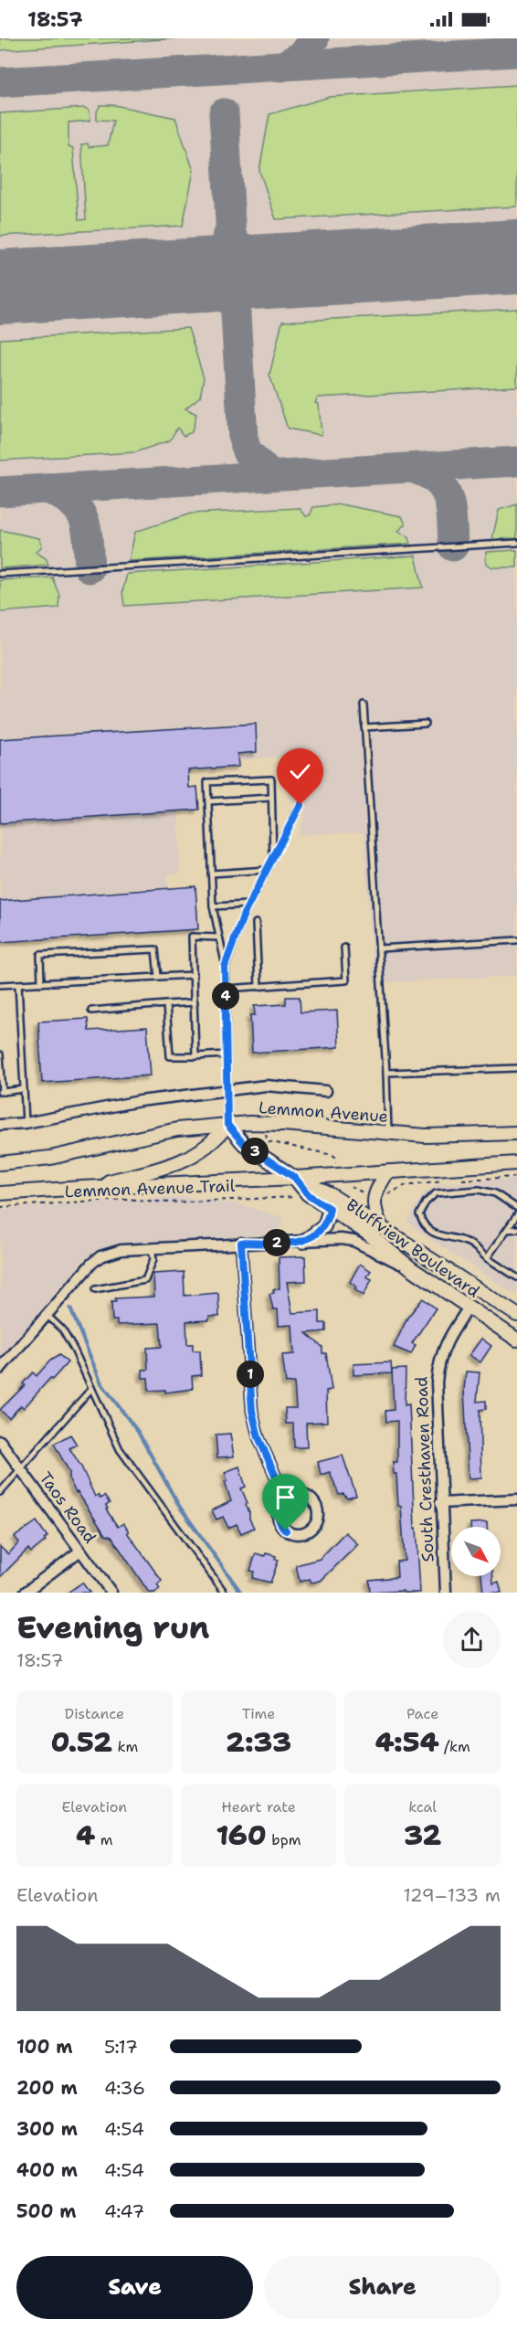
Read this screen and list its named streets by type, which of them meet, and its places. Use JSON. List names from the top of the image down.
{
  "streets": {
    "main road": ["Lemmon Avenue", "Bluffview Boulevard", "South Cresthaven Road"],
    "street": ["Taos Road"],
    "path": ["Lemmon Avenue Trail"]
  },
  "crossings": [
    ["Lemmon Avenue", "Bluffview Boulevard"],
    ["Bluffview Boulevard", "South Cresthaven Road"]
  ],
  "north": "bottom right",
  "page": {
    "status": "18:57",
    "pins": [
      "4",
      "3",
      "2",
      "1"
    ],
    "heading": ["Evening run", "18:57"],
    "stats": [
      ["Distance", "0.52 km"],
      ["Time", "2:33"],
      ["Pace", "4:54 /km"],
      ["Elevation", "4 m"],
      ["Heart rate", "160 bpm"],
      ["kcal", "32"]
    ],
    "chart": ["Elevation", "129–133 m"],
    "list": [
      {
        "name": "100 m",
        "note": "5:17"
      },
      {
        "name": "200 m",
        "note": "4:36"
      },
      {
        "name": "300 m",
        "note": "4:54"
      },
      {
        "name": "400 m",
        "note": "4:54"
      },
      {
        "name": "500 m",
        "note": "4:47"
      }
    ],
    "buttons": ["Save", "Share"]
  }
}
